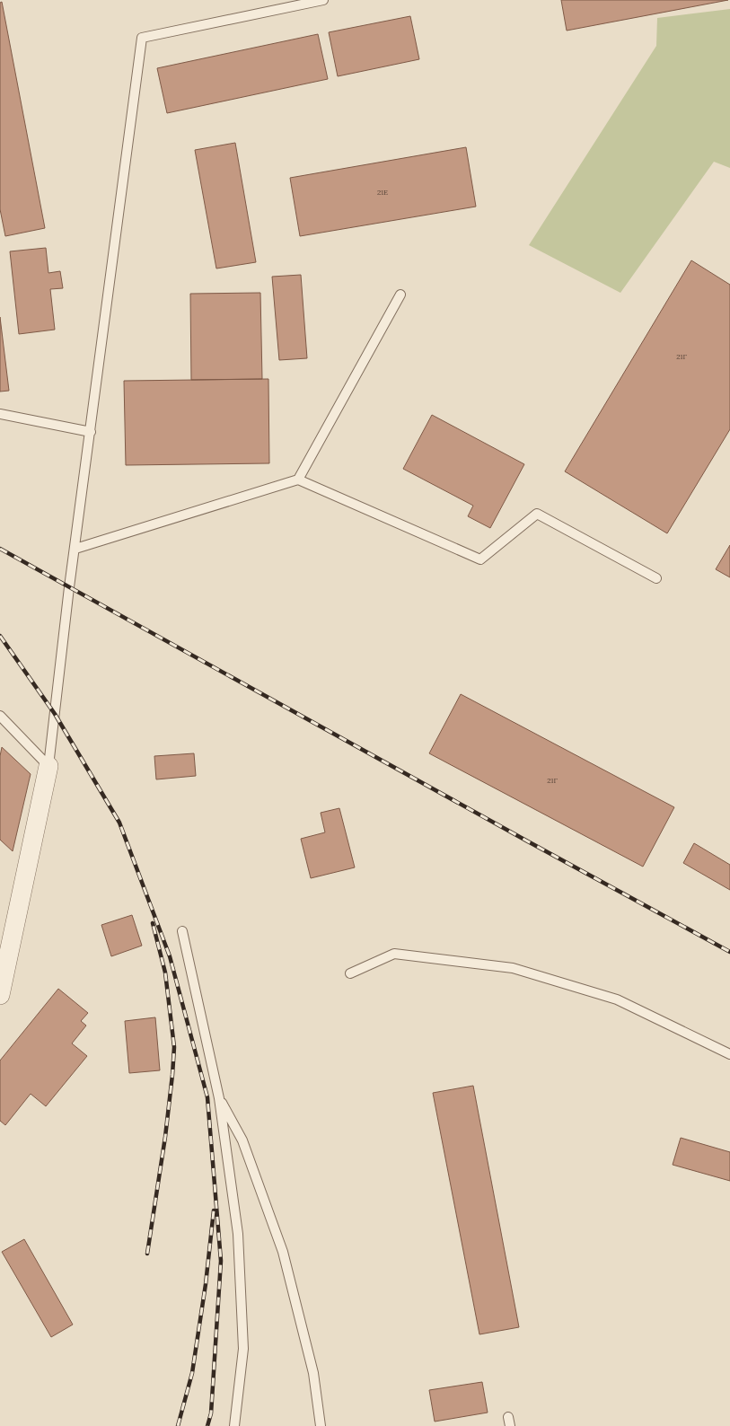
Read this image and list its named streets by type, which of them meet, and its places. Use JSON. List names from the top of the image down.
{
  "house_numbers": ["21Е", "21Г", "21Г"]
}
